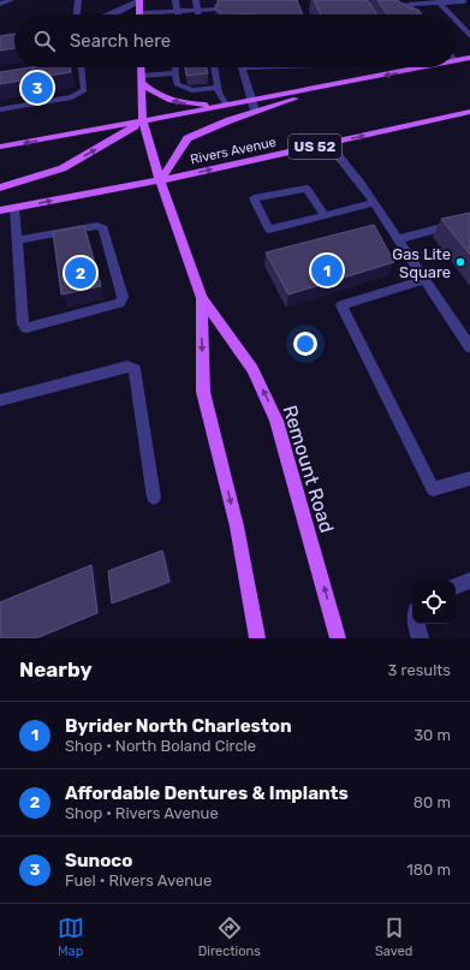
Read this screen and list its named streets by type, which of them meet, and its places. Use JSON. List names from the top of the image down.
{
  "streets": {
    "main road": ["US 52", "Rivers Avenue", "Remount Road"]
  },
  "crossings": [
    ["Rivers Avenue", "Remount Road"]
  ],
  "places": ["Gas Lite Square"],
  "page": {
    "search": "Search here",
    "pins": ["3", "1", "2"],
    "heading": ["Nearby", "3 results"],
    "list": [
      {
        "mark": "1",
        "name": "Byrider North Charleston",
        "note": "Shop · North Boland Circle",
        "value": "30 m"
      },
      {
        "mark": "2",
        "name": "Affordable Dentures & Implants",
        "note": "Shop · Rivers Avenue",
        "value": "80 m"
      },
      {
        "mark": "3",
        "name": "Sunoco",
        "note": "Fuel · Rivers Avenue",
        "value": "180 m"
      }
    ],
    "nav": ["Map", "Directions", "Saved"]
  }
}
